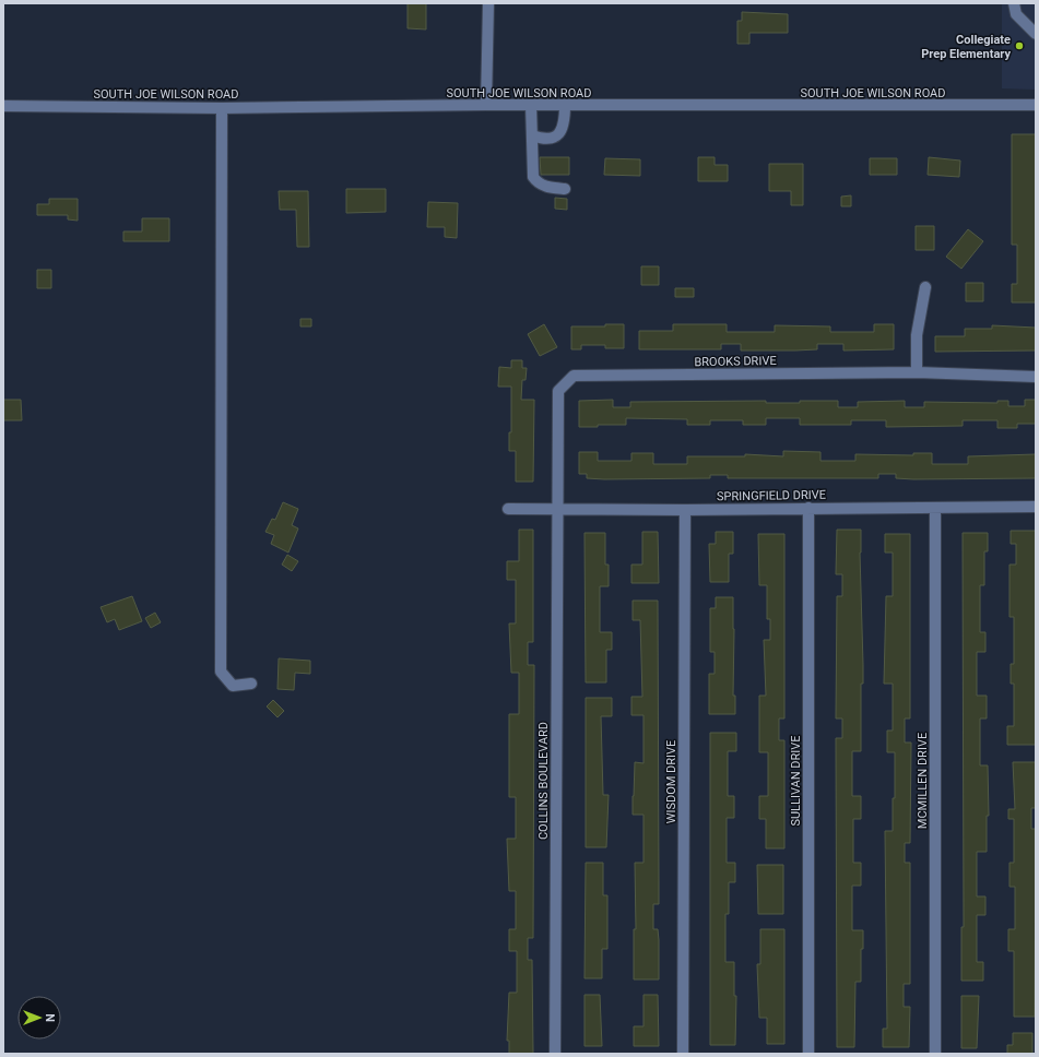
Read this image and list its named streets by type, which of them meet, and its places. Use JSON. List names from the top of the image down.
{
  "streets": {
    "street": [
      "SOUTH JOE WILSON ROAD",
      "BROOKS DRIVE",
      "SPRINGFIELD DRIVE",
      "COLLINS BOULEVARD",
      "SULLIVAN DRIVE",
      "MCMILLEN DRIVE",
      "WISDOM DRIVE"
    ]
  },
  "crossings": [
    ["BROOKS DRIVE", "SPRINGFIELD DRIVE"],
    ["BROOKS DRIVE", "COLLINS BOULEVARD"],
    ["SPRINGFIELD DRIVE", "COLLINS BOULEVARD"],
    ["SPRINGFIELD DRIVE", "SULLIVAN DRIVE"],
    ["SPRINGFIELD DRIVE", "MCMILLEN DRIVE"],
    ["SPRINGFIELD DRIVE", "WISDOM DRIVE"]
  ],
  "places": ["Collegiate Prep Elementary"],
  "north": "right"
}
